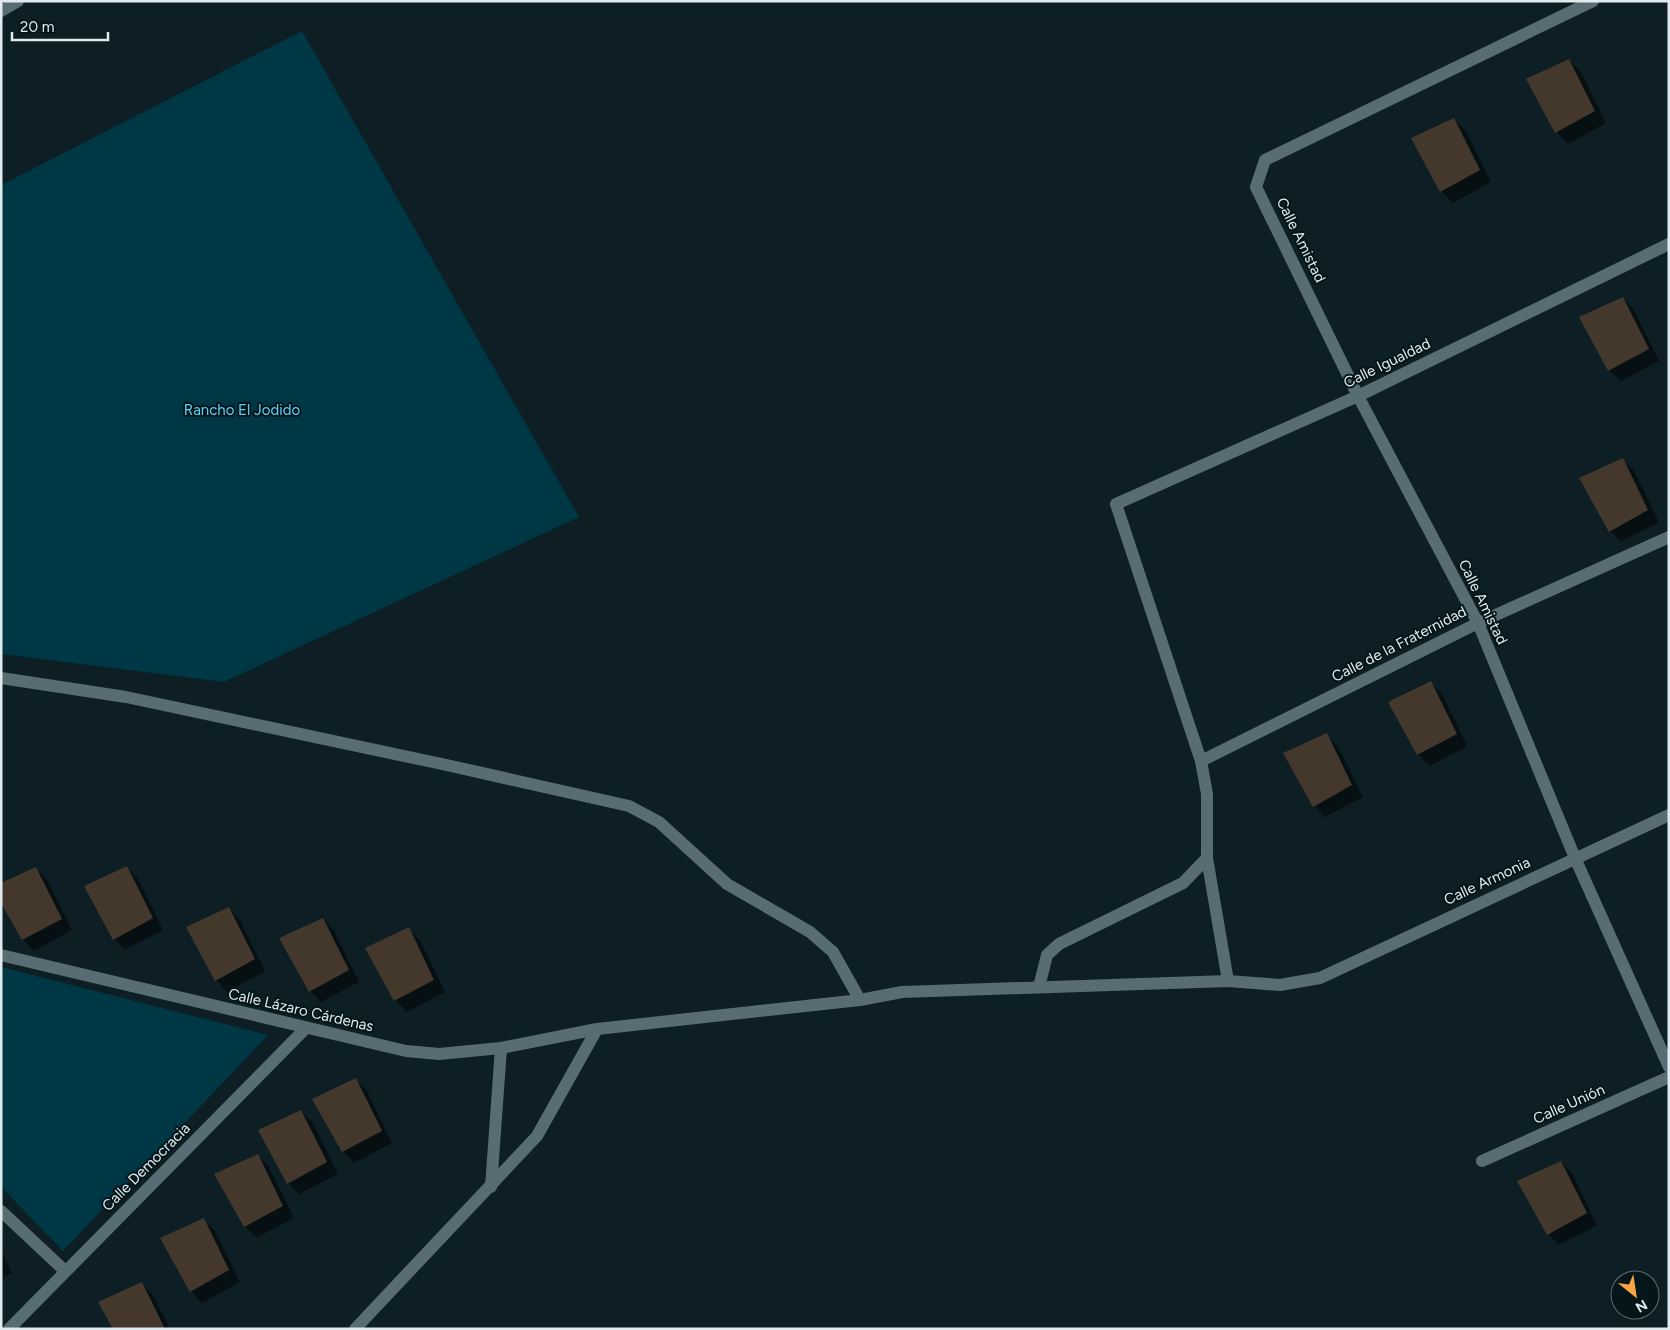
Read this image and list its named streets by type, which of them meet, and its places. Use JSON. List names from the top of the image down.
{
  "streets": {
    "street": [
      "Calle Amistad",
      "Calle Igualdad",
      "Calle de la Fraternidad",
      "Calle Armonia",
      "Calle Lázaro Cárdenas",
      "Calle Unión",
      "Calle Democracia"
    ]
  },
  "crossings": [
    ["Calle Amistad", "Calle Igualdad"],
    ["Calle Amistad", "Calle de la Fraternidad"],
    ["Calle Amistad", "Calle Armonia"],
    ["Calle Igualdad", "Calle de la Fraternidad"],
    ["Calle Armonia", "Calle Lázaro Cárdenas"],
    ["Calle Lázaro Cárdenas", "Calle Democracia"]
  ],
  "parks": ["Rancho El Jodido"],
  "scale_bar": "20 m",
  "north": "bottom right"
}
